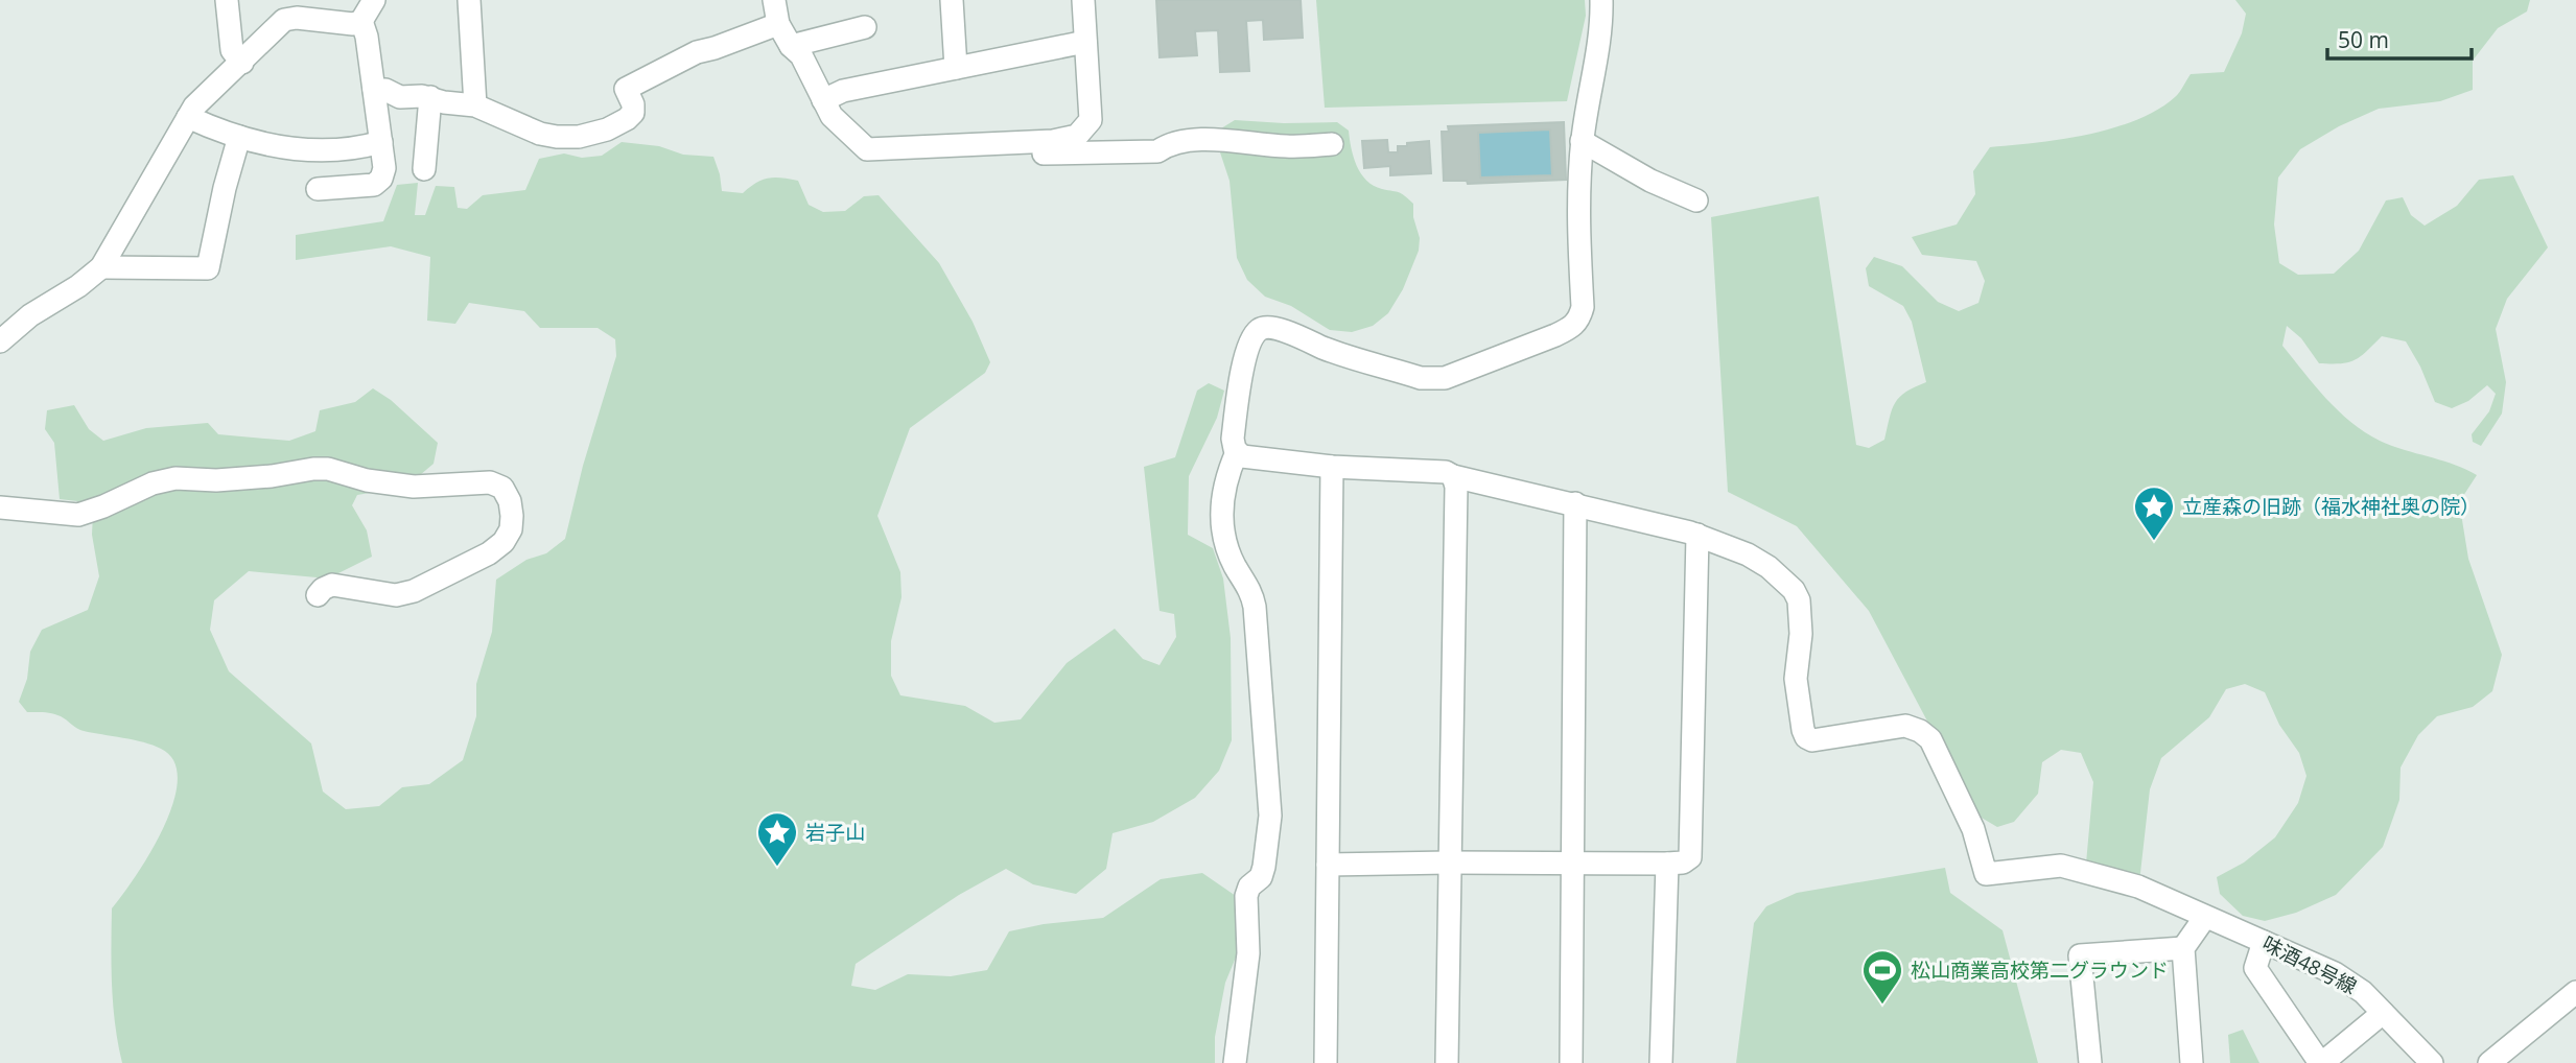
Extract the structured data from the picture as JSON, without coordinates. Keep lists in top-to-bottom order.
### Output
{
  "streets": {
    "street": ["味酒48号線"]
  },
  "places": {
    "place": ["立産森の旧跡（福水神社奥の院）", "岩子山"],
    "sports": ["松山商業高校第二グラウンド"]
  },
  "scale_bar": "50 m"
}
